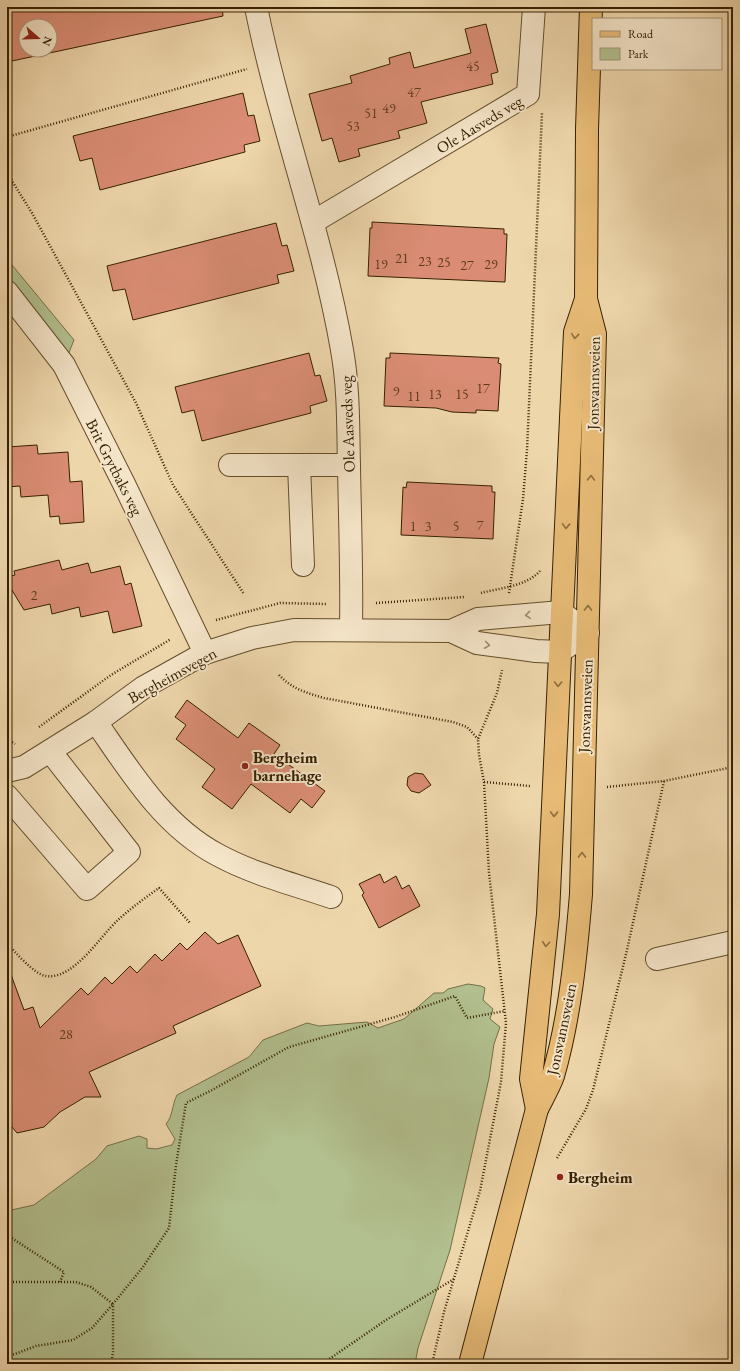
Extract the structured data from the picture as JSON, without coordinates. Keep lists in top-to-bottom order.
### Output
{
  "streets": {
    "main road": ["Jonsvannsveien"],
    "street": ["Ole Aasveds veg", "Brit Grytbaks veg", "Bergheimsvegen"]
  },
  "crossings": [
    ["Ole Aasveds veg", "Bergheimsvegen"],
    ["Jonsvannsveien", "Bergheimsvegen"],
    ["Brit Grytbaks veg", "Bergheimsvegen"]
  ],
  "places": ["Bergheim barnehage", "Bergheim"],
  "house_numbers": [
    "45",
    "47",
    "49",
    "51",
    "53",
    "21",
    "23",
    "25",
    "19",
    "29",
    "27",
    "17",
    "9",
    "13",
    "15",
    "11",
    "7",
    "1",
    "3",
    "5",
    "2",
    "28"
  ],
  "legend": ["Road", "Park"],
  "north": "right"
}
